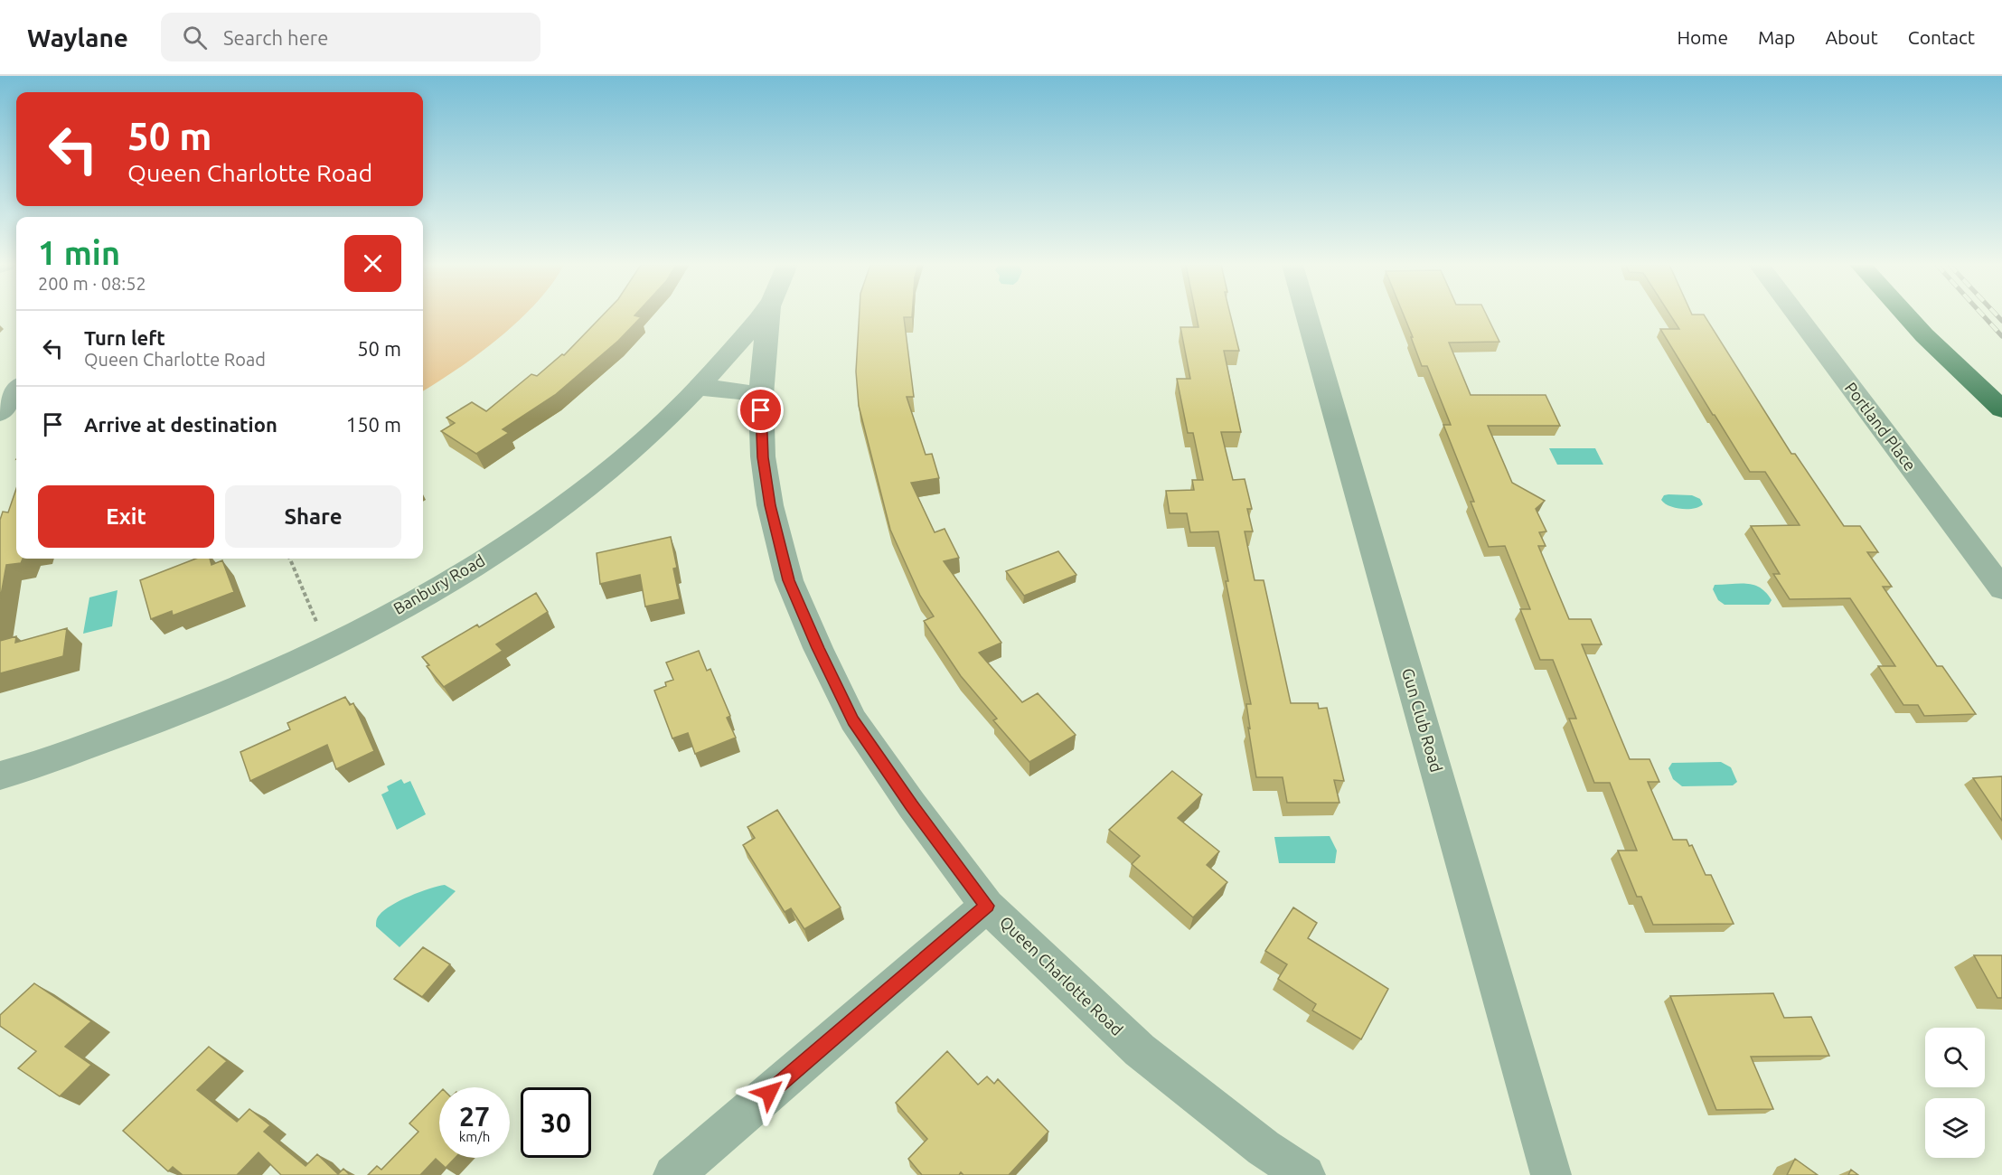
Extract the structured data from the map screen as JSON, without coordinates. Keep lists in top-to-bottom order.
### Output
{
  "streets": {
    "street": [
      "Portland Place",
      "Banbury Road",
      "Gun Club Road",
      "Queen Charlotte Road"
    ]
  },
  "page": {
    "header": "Waylane",
    "search": "Search here",
    "nav": [
      "Home",
      "Map",
      "About",
      "Contact"
    ],
    "turn": ["50 m", "Queen Charlotte Road"],
    "heading": ["1 min", "200 m · 08:52"],
    "list": [
      {
        "name": "Turn left",
        "note": "Queen Charlotte Road",
        "value": "50 m"
      },
      {
        "name": "Arrive at destination",
        "value": "150 m"
      }
    ],
    "buttons": ["Exit", "Share"],
    "speed": "27 km/h",
    "limit": "30"
  }
}
